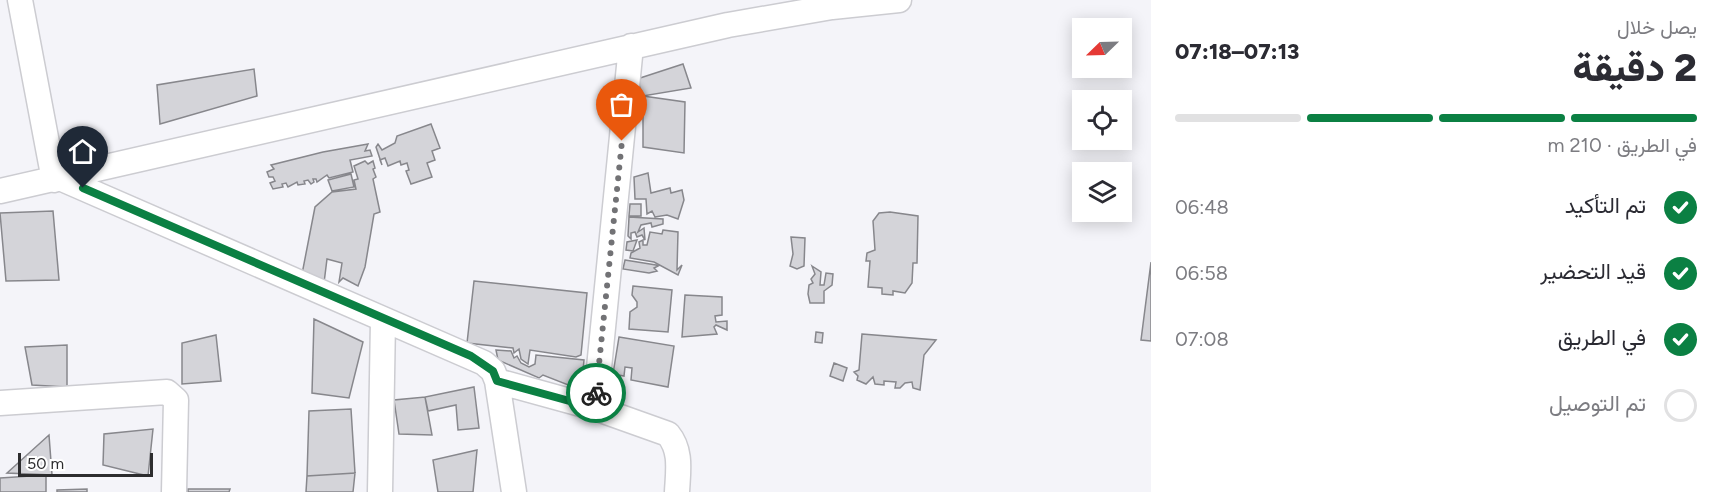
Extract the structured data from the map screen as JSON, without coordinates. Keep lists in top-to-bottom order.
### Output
{
  "scale_bar": "50 m",
  "north": "bottom left",
  "page": {
    "heading": ["2 دقيقة", "يصل خلال", "07:13–07:18"],
    "bar": "في الطريق · 210 m",
    "list": [
      ["تم التأكيد", "06:48"],
      ["قيد التحضير", "06:58"],
      ["في الطريق", "07:08"],
      "تم التوصيل"
    ],
    "scale": "50 m"
  }
}
